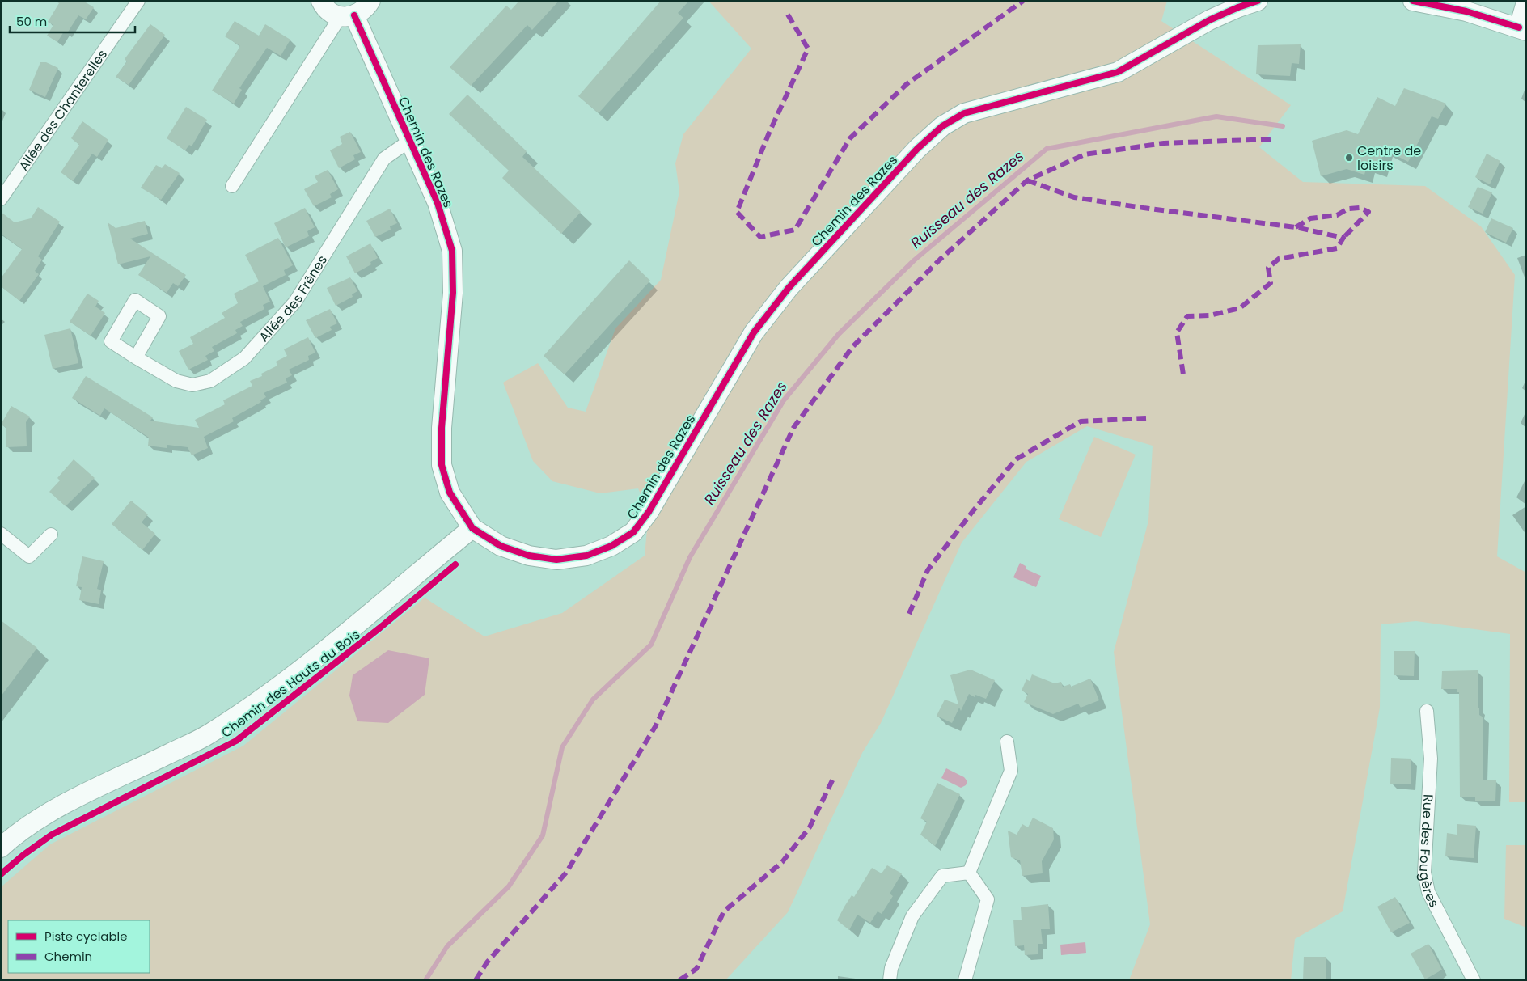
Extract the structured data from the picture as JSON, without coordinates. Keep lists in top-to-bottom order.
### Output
{
  "streets": {
    "street": [
      "Allée des Chanterelles",
      "Chemin des Razes",
      "Allée des Frênes",
      "Chemin des Hauts du Bois",
      "Rue des Fougères"
    ]
  },
  "crossings": [
    ["Chemin des Razes", "Allée des Frênes"],
    ["Chemin des Razes", "Chemin des Hauts du Bois"]
  ],
  "water": ["Ruisseau des Razes"],
  "places": ["Centre de loisirs"],
  "legend": ["Piste cyclable", "Chemin"],
  "scale_bar": "50 m"
}
